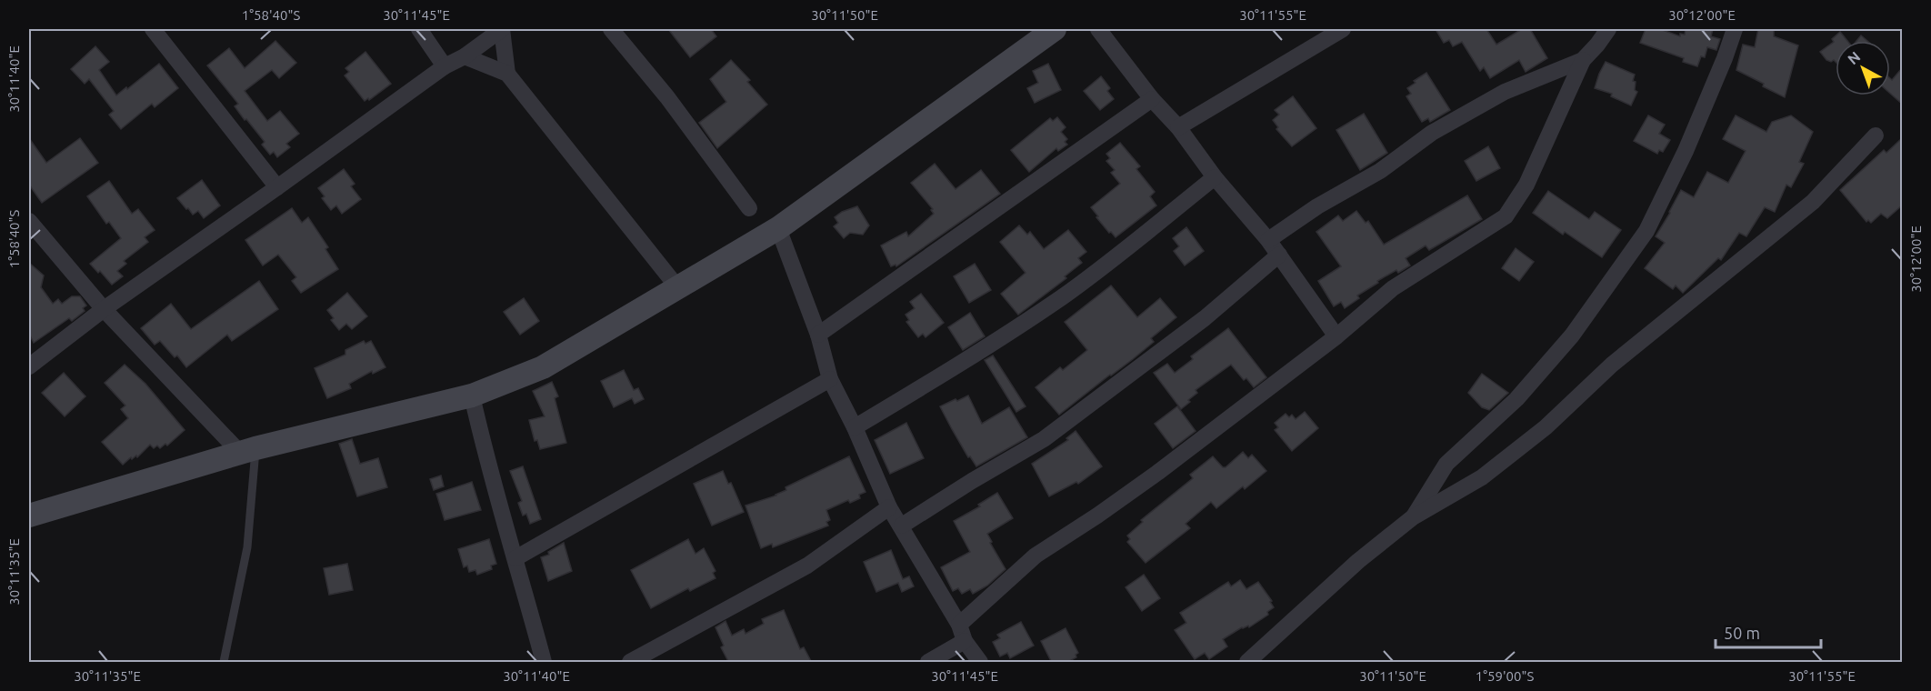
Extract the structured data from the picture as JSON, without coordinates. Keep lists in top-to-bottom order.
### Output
{
  "scale_bar": "50 m",
  "north": "top left",
  "coordinates": [
    "1°58'40\"S",
    "30°11'45\"E",
    "30°11'50\"E",
    "30°11'55\"E",
    "30°12'00\"E",
    "30°11'40\"E",
    "30°11'35\"E",
    "1°59'00\"S"
  ]
}
